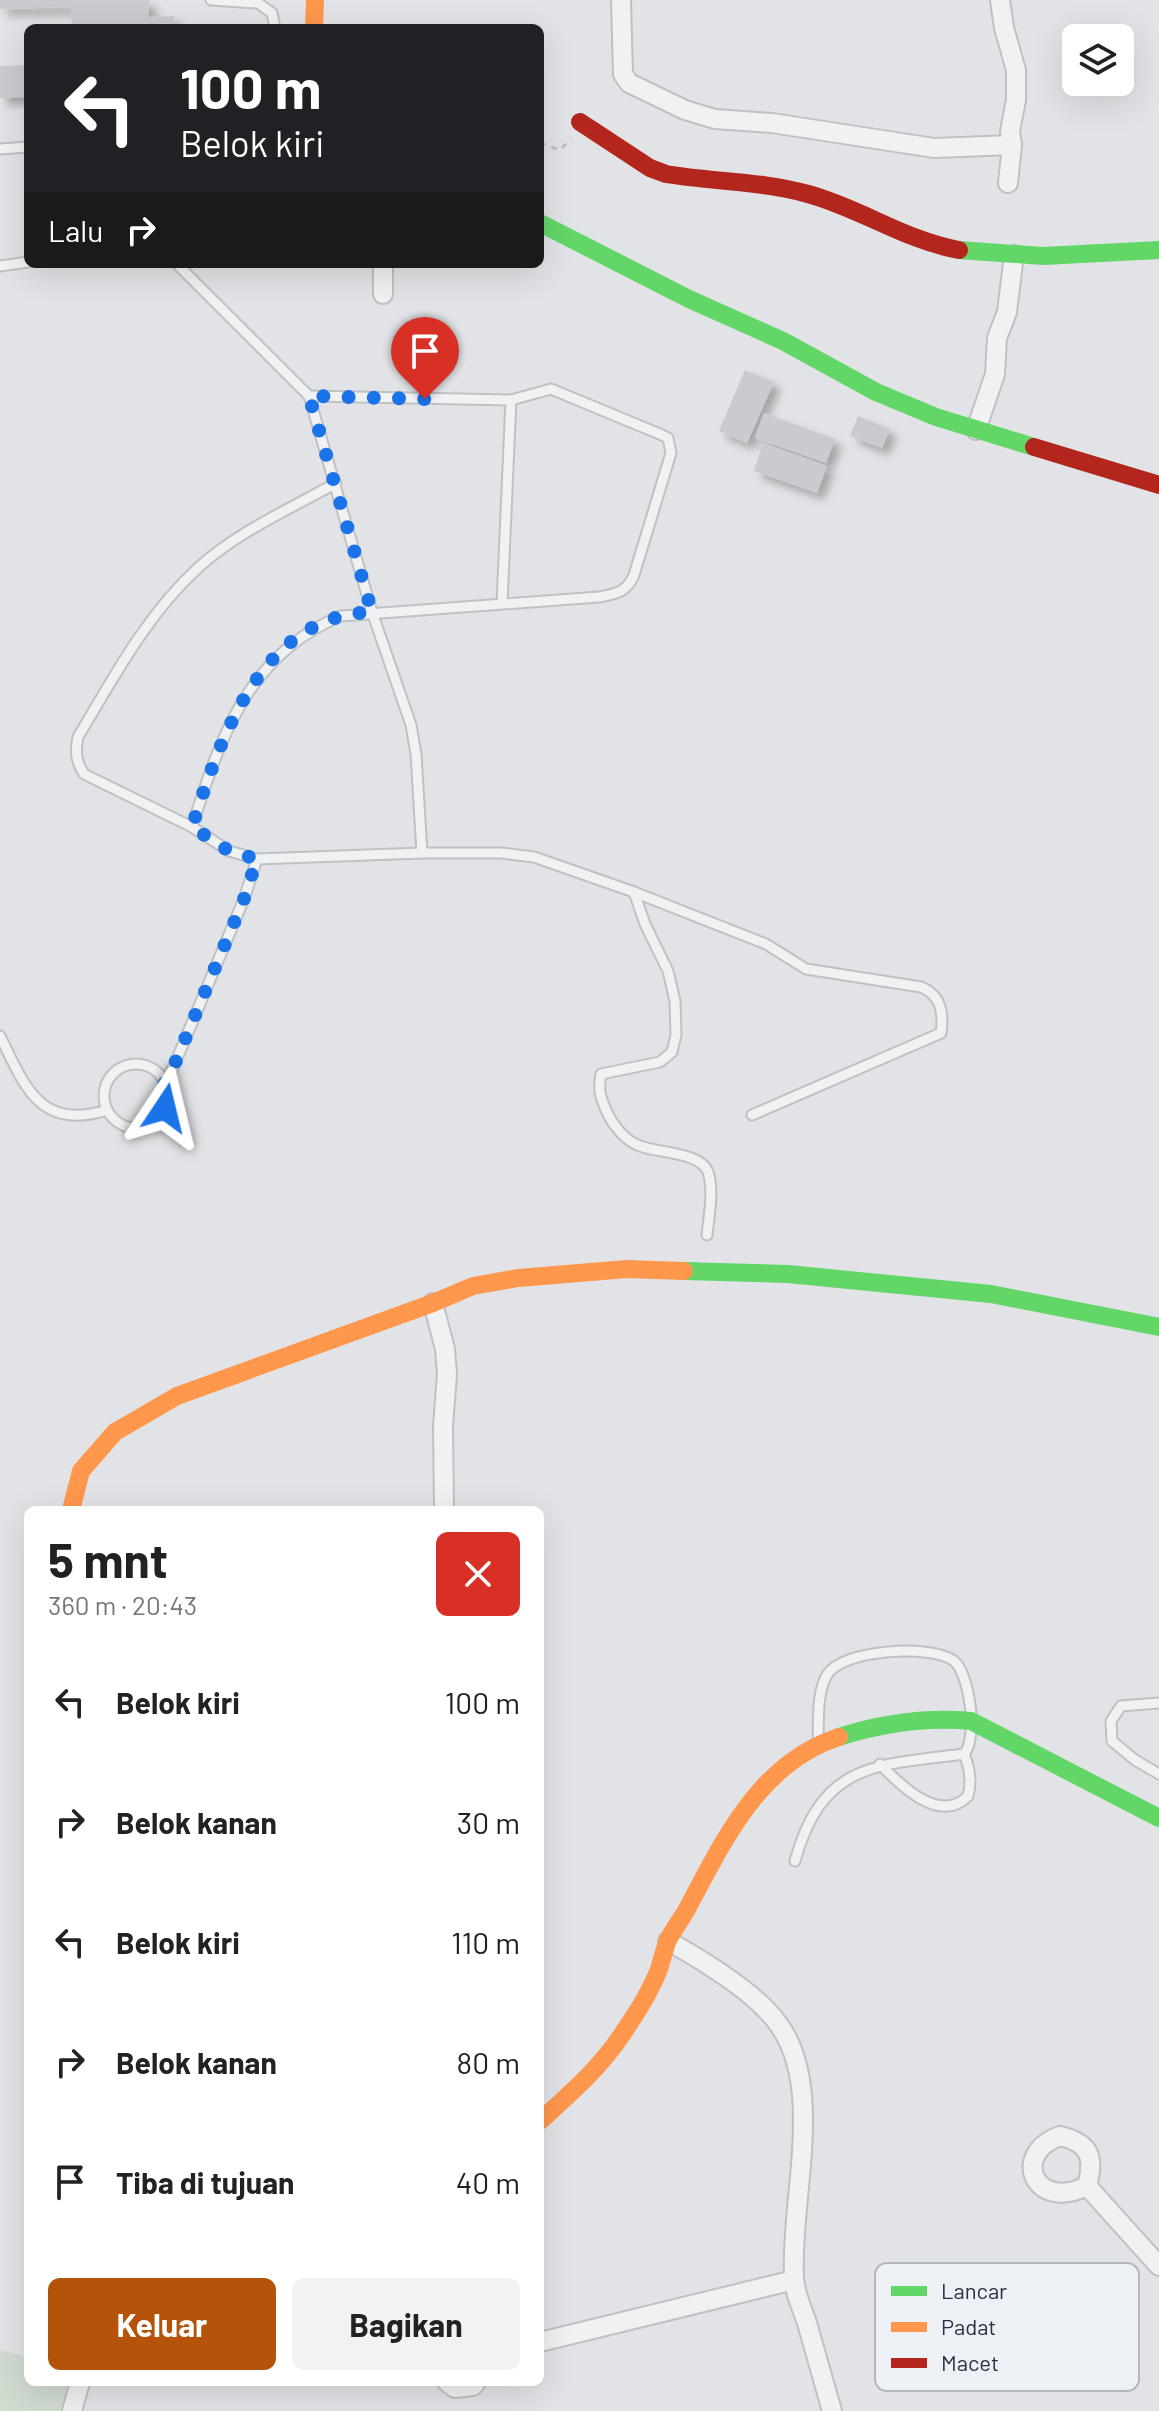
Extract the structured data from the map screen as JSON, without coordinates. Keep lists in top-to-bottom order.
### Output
{
  "legend": ["Lancar", "Padat", "Macet"],
  "page": {
    "turn": ["100 m", "Belok kiri"],
    "then": "Lalu",
    "heading": ["5 mnt", "360 m · 20:43"],
    "list": [
      {
        "name": "Belok kiri",
        "value": "100 m"
      },
      {
        "name": "Belok kanan",
        "value": "30 m"
      },
      {
        "name": "Belok kiri",
        "value": "110 m"
      },
      {
        "name": "Belok kanan",
        "value": "80 m"
      },
      {
        "name": "Tiba di tujuan",
        "value": "40 m"
      }
    ],
    "buttons": ["Keluar", "Bagikan"]
  }
}
